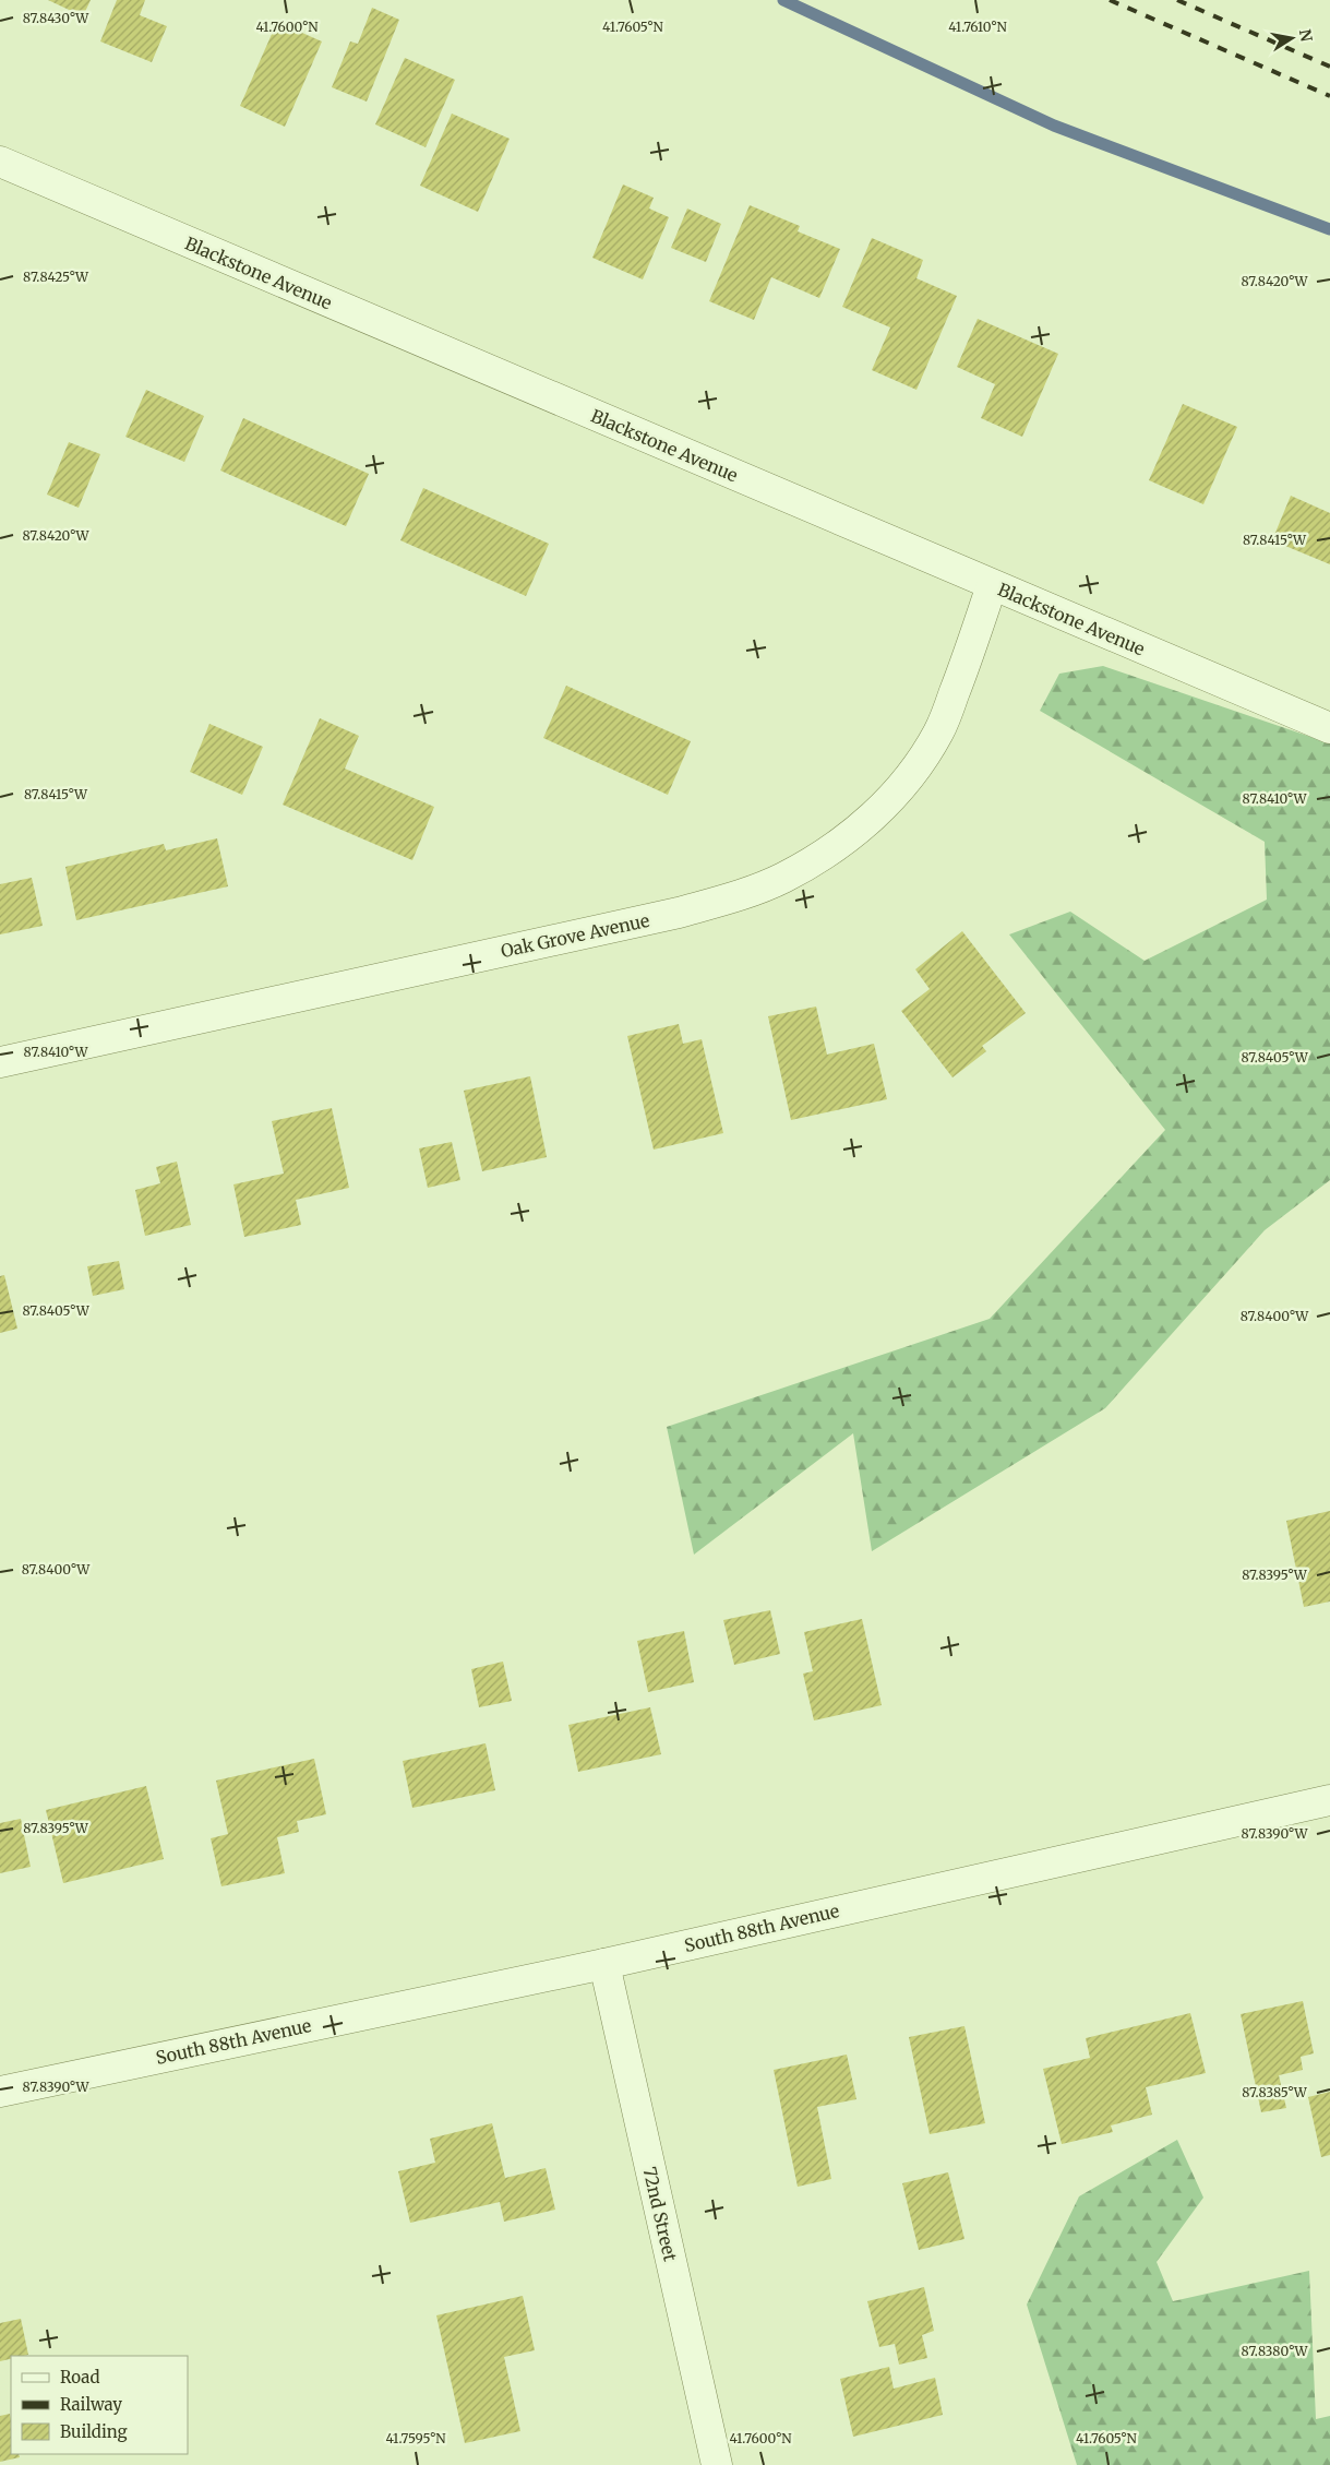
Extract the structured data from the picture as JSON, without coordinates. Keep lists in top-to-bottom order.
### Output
{
  "streets": {
    "street": [
      "Blackstone Avenue",
      "Oak Grove Avenue",
      "South 88th Avenue",
      "72nd Street"
    ]
  },
  "crossings": [
    ["Blackstone Avenue", "Oak Grove Avenue"],
    ["South 88th Avenue", "72nd Street"]
  ],
  "legend": ["Road", "Railway", "Building"],
  "north": "right",
  "coordinates": [
    "87.8430°W",
    "41.7600°N",
    "41.7605°N",
    "41.7610°N",
    "87.8425°W",
    "87.8420°W",
    "87.8415°W",
    "87.8410°W",
    "87.8405°W",
    "87.8400°W",
    "87.8395°W",
    "87.8390°W",
    "87.8385°W",
    "87.8380°W",
    "41.7595°N"
  ]
}
